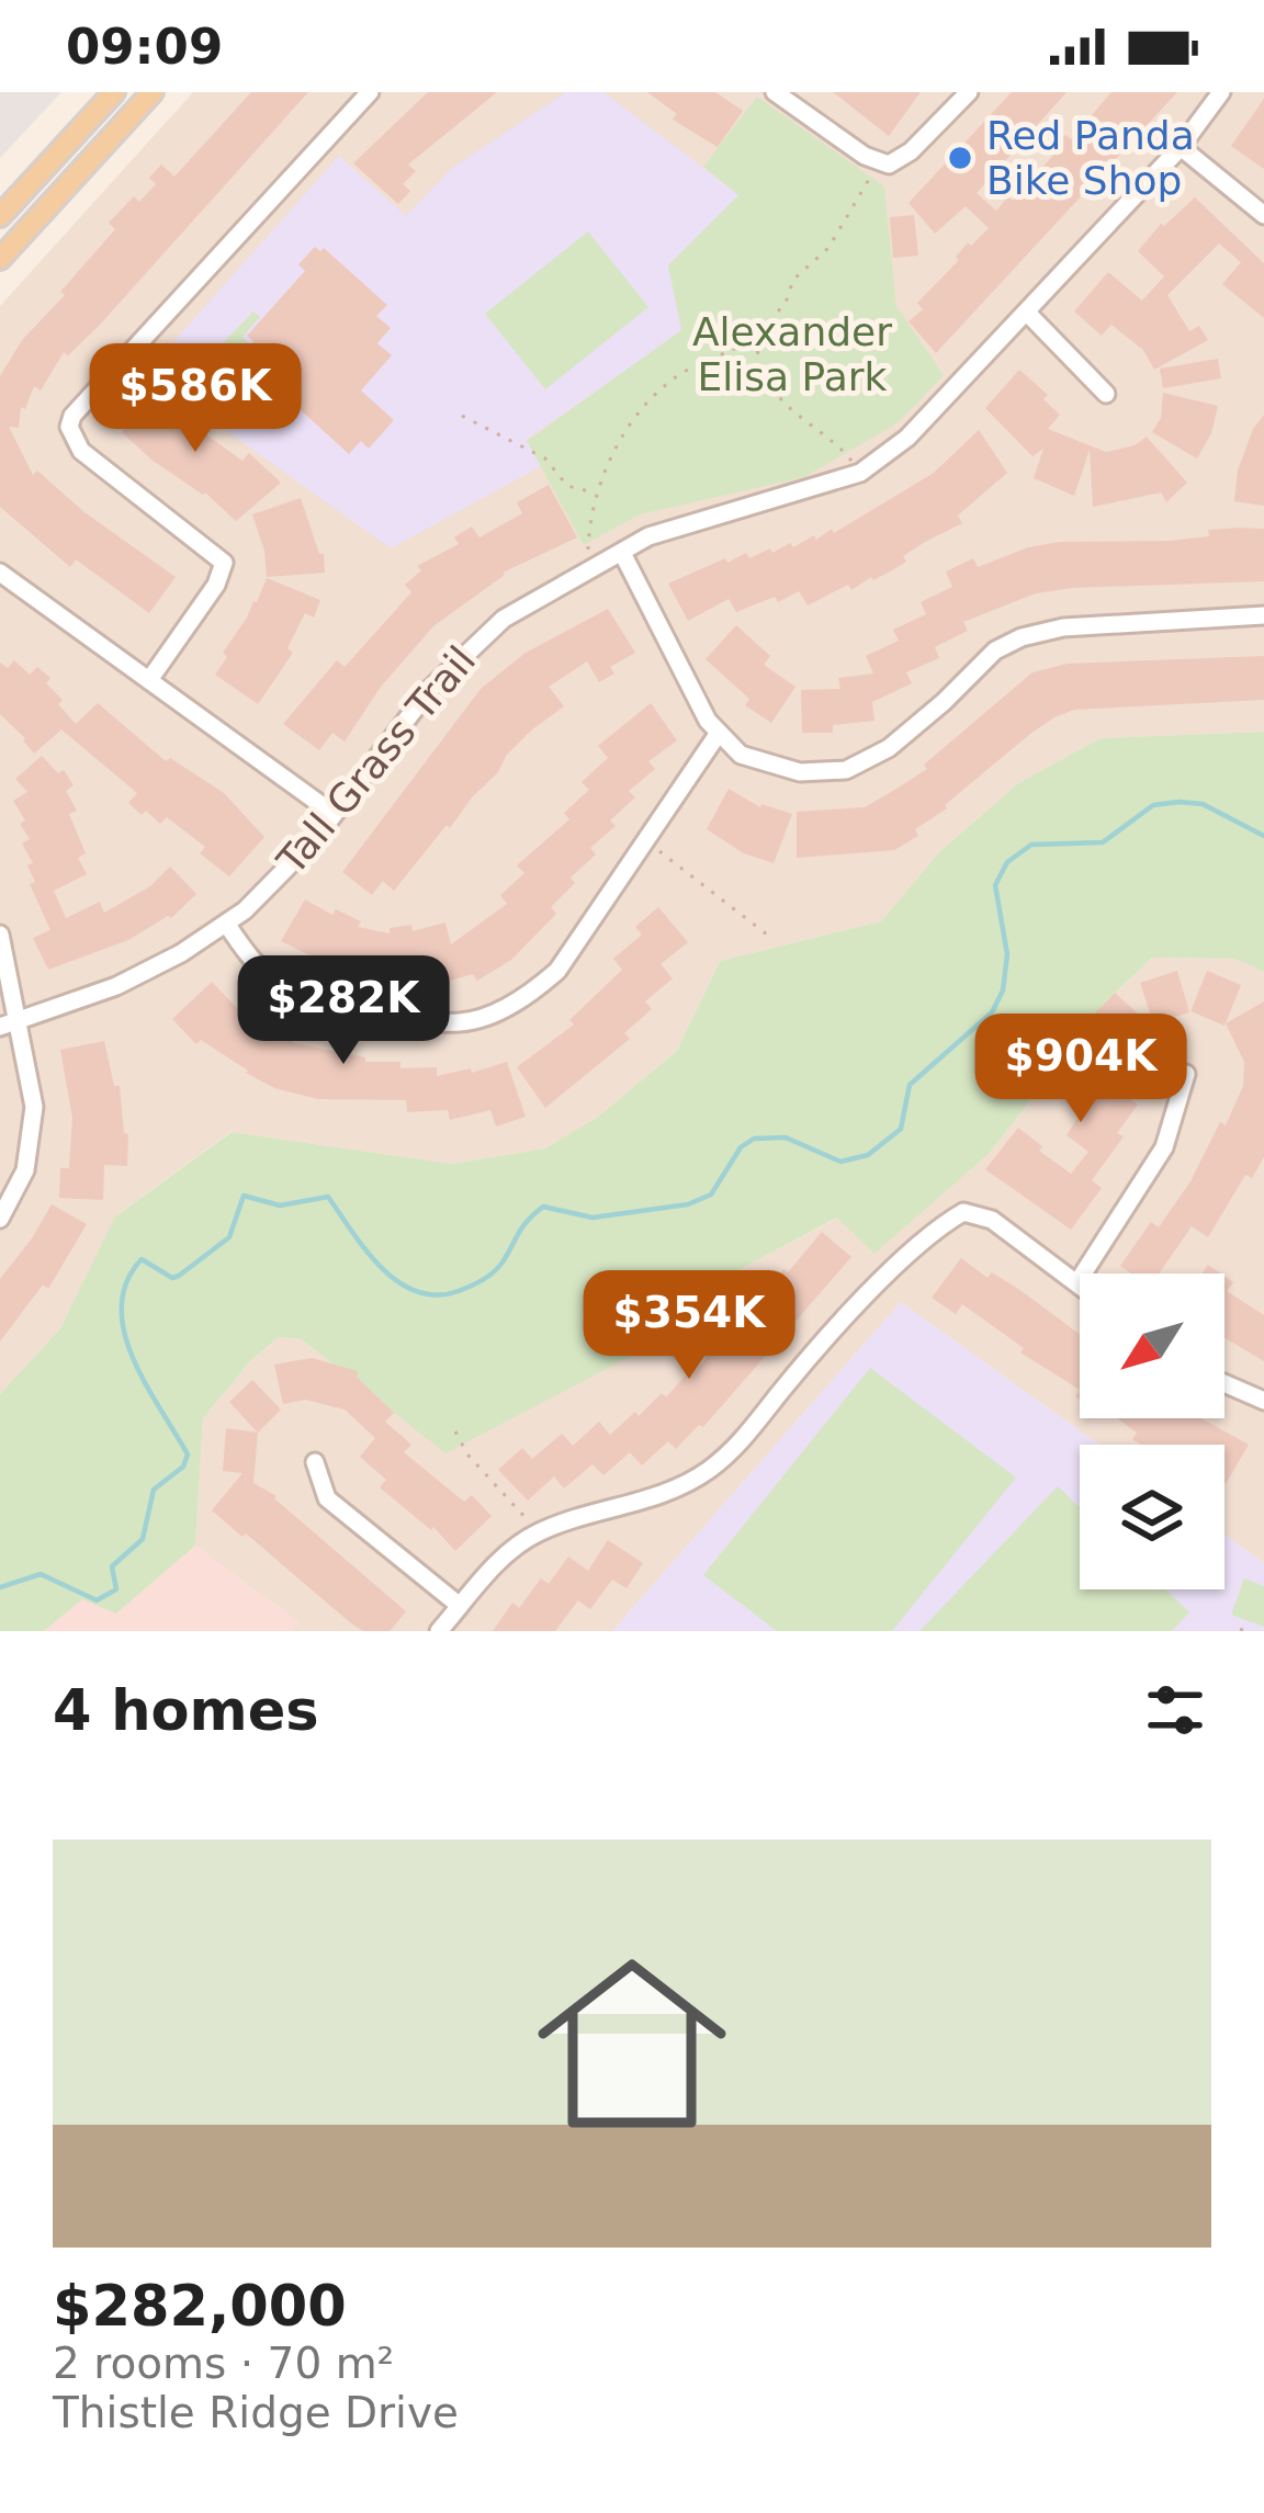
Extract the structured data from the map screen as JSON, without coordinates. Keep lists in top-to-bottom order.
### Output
{
  "streets": {
    "street": ["Tall Grass Trail"]
  },
  "parks": ["Alexander Elisa Park"],
  "places": ["Red Panda Bike Shop"],
  "north": "bottom left",
  "page": {
    "status": "09:09",
    "price": [
      "$586K",
      "$282K",
      "$904K",
      "$354K"
    ],
    "heading": "4 homes",
    "list": [
      {
        "name": "$282,000",
        "note": "2 rooms · 70 m² · Thistle Ridge Drive"
      }
    ]
  }
}
